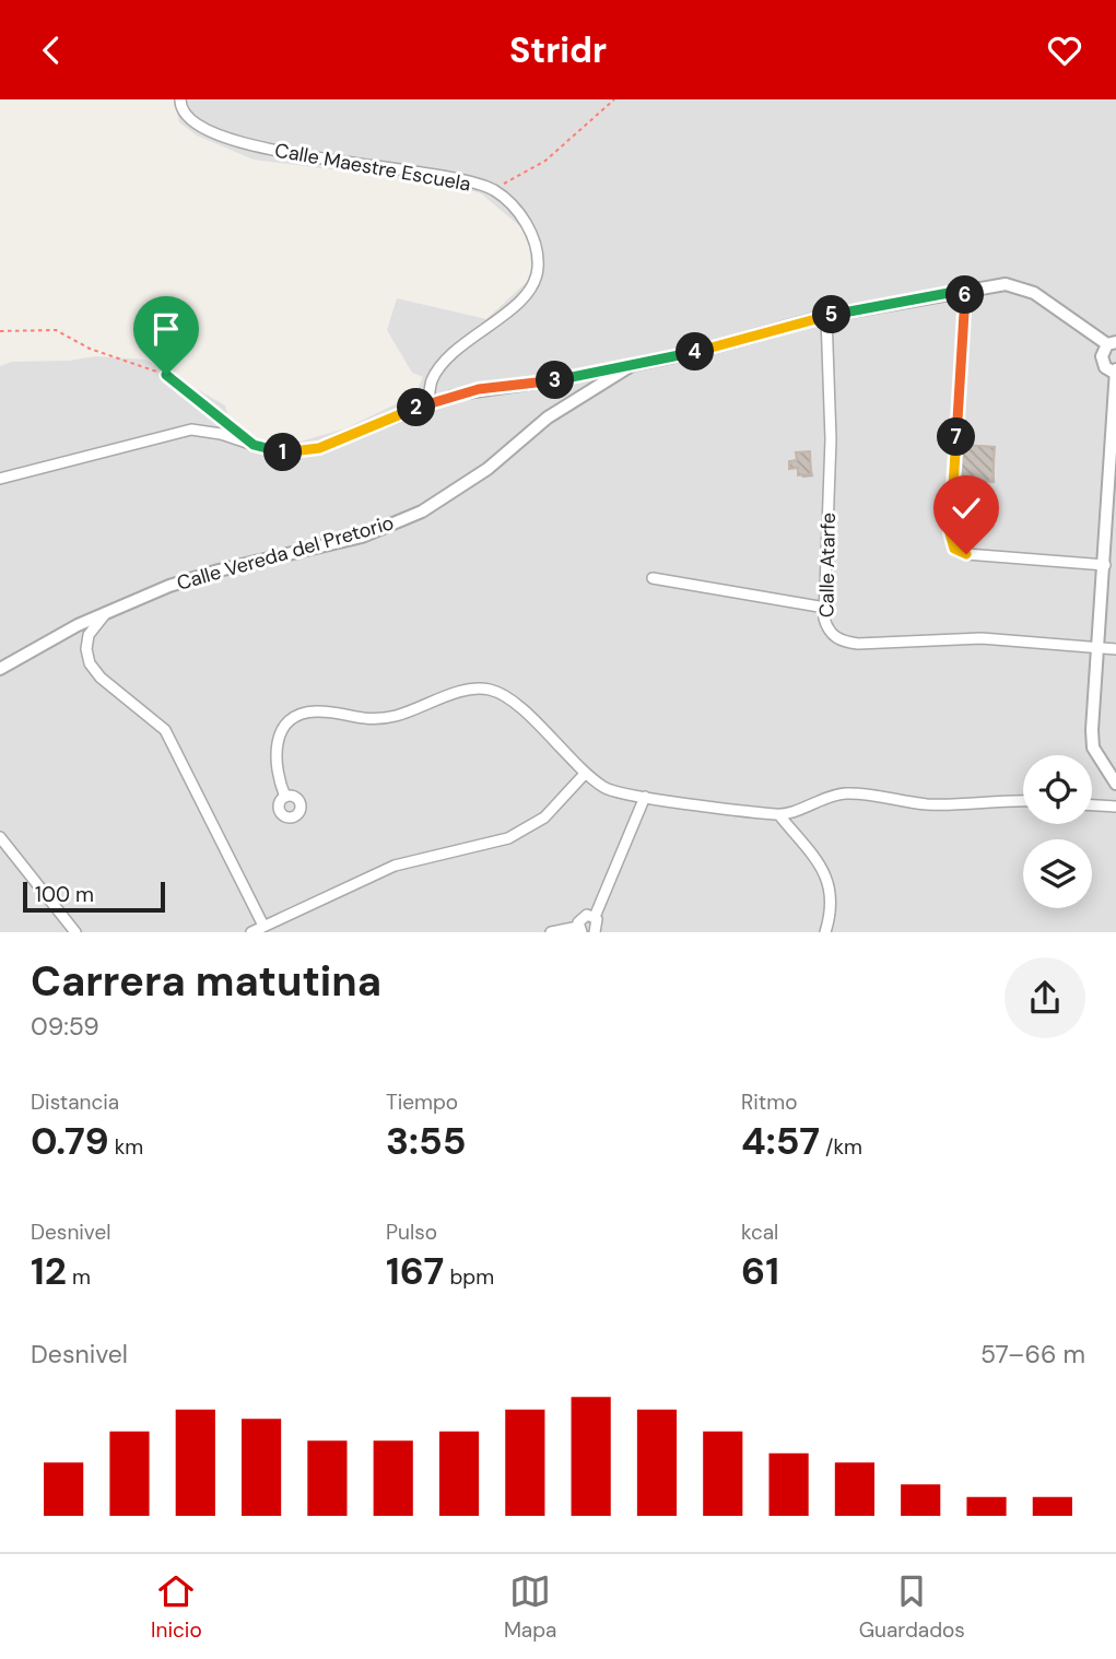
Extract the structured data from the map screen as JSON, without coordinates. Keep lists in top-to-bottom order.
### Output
{
  "streets": {
    "street": ["Calle Maestre Escuela", "Calle Vereda del Pretorio", "Calle Atarfe"]
  },
  "scale_bar": "100 m",
  "page": {
    "header": "Stridr",
    "pins": [
      "6",
      "5",
      "4",
      "3",
      "2",
      "7",
      "1"
    ],
    "scale": "100 m",
    "heading": ["Carrera matutina", "09:59"],
    "stats": [
      ["Distancia", "0.79 km"],
      ["Tiempo", "3:55"],
      ["Ritmo", "4:57 /km"],
      ["Desnivel", "12 m"],
      ["Pulso", "167 bpm"],
      ["kcal", "61"]
    ],
    "chart": ["Desnivel", "57–66 m"],
    "tabs": ["Inicio", "Mapa", "Guardados"]
  }
}
